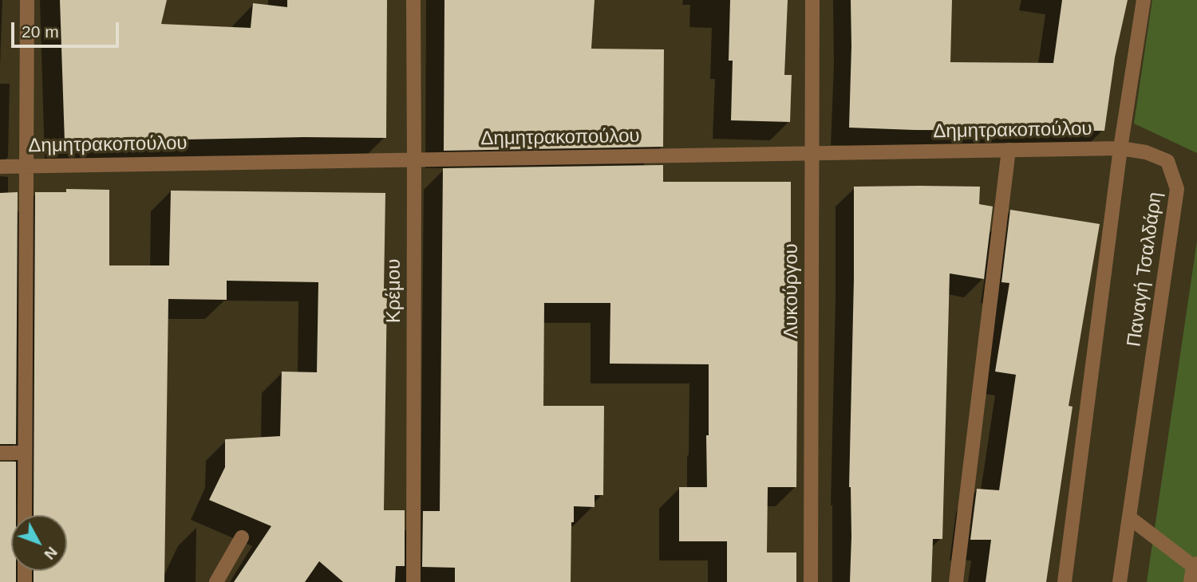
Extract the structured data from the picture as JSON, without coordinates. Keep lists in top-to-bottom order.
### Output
{
  "streets": {
    "street": [
      "Δημητρακοπούλου",
      "Παναγή Τσαλδάρη",
      "Κρέμου",
      "Λυκούργου"
    ]
  },
  "crossings": [
    ["Δημητρακοπούλου", "Παναγή Τσαλδάρη"],
    ["Δημητρακοπούλου", "Κρέμου"],
    ["Δημητρακοπούλου", "Λυκούργου"]
  ],
  "scale_bar": "20 m",
  "north": "bottom right"
}
